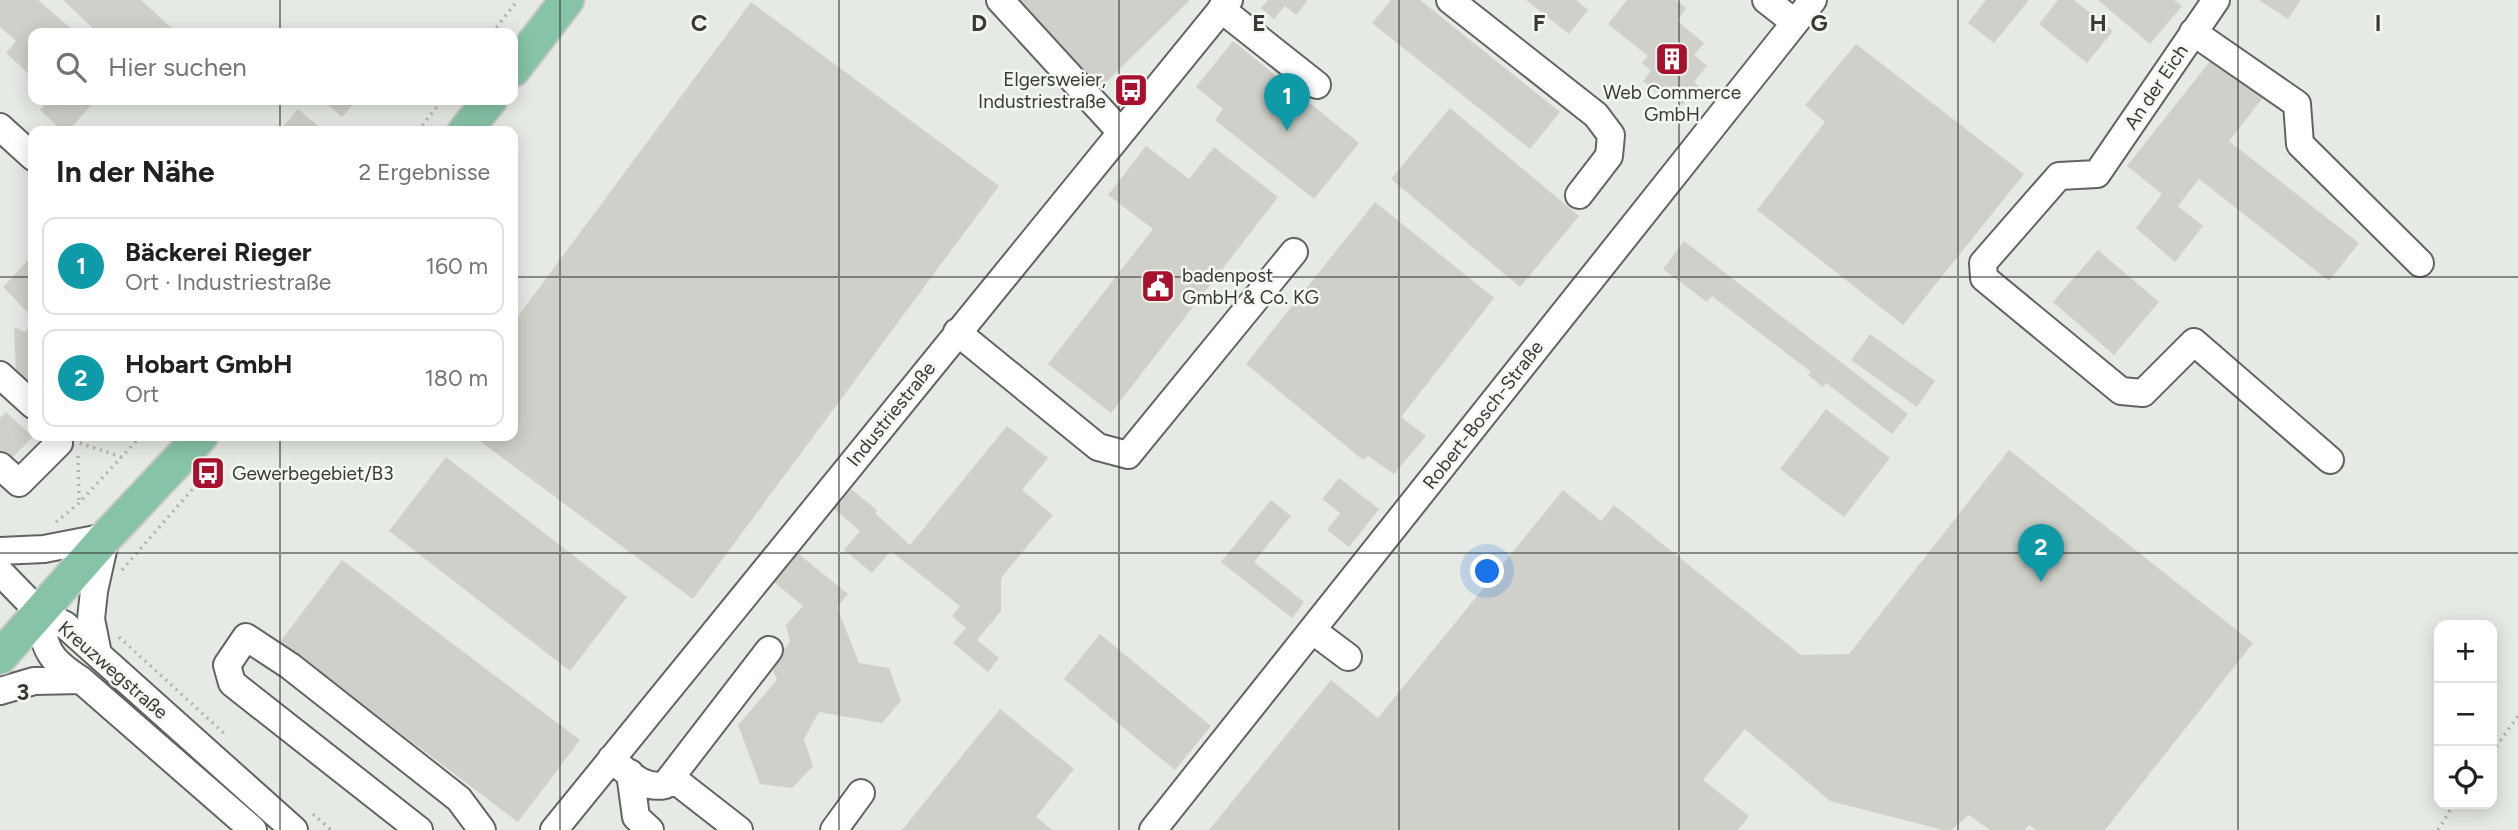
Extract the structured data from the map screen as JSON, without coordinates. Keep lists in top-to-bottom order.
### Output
{
  "streets": {
    "street": [
      "An der Eich",
      "Industriestraße",
      "Robert-Bosch-Straße",
      "Kreuzwegstraße"
    ]
  },
  "places": {
    "building": ["Web Commerce GmbH"],
    "bus stop": ["Elgersweier, Industriestraße", "Gewerbegebiet/B3"],
    "public building": ["badenpost GmbH & Co. KG"]
  },
  "page": {
    "search": "Hier suchen",
    "pins": ["1", "2"],
    "heading": ["In der Nähe", "2 Ergebnisse"],
    "list": [
      {
        "mark": "1",
        "name": "Bäckerei Rieger",
        "note": "Ort · Industriestraße",
        "value": "160 m"
      },
      {
        "mark": "2",
        "name": "Hobart GmbH",
        "note": "Ort",
        "value": "180 m"
      }
    ],
    "map_buttons": ["+", "−"]
  },
  "grid": {
    "columns": [
      "C",
      "D",
      "E",
      "F",
      "G",
      "H",
      "I"
    ],
    "rows": ["3"]
  }
}
